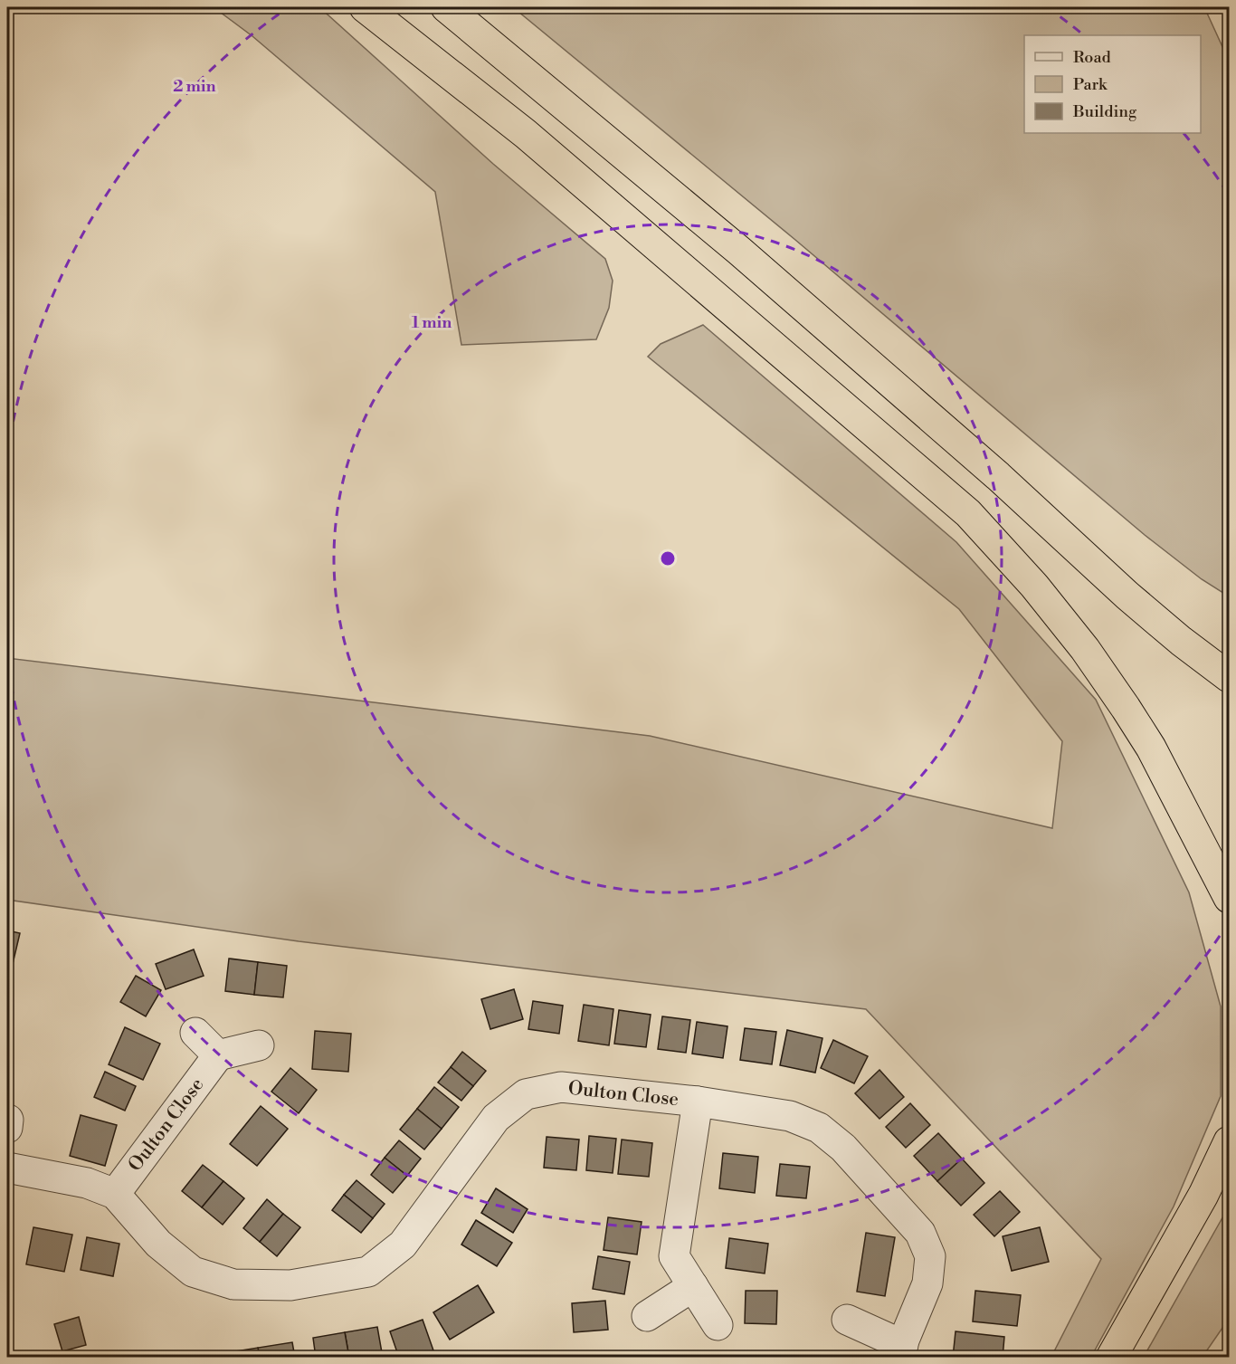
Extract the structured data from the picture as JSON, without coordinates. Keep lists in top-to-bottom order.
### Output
{
  "streets": {
    "street": ["Oulton Close"]
  },
  "legend": ["Road", "Park", "Building"],
  "rings": ["2 min", "1 min"]
}
